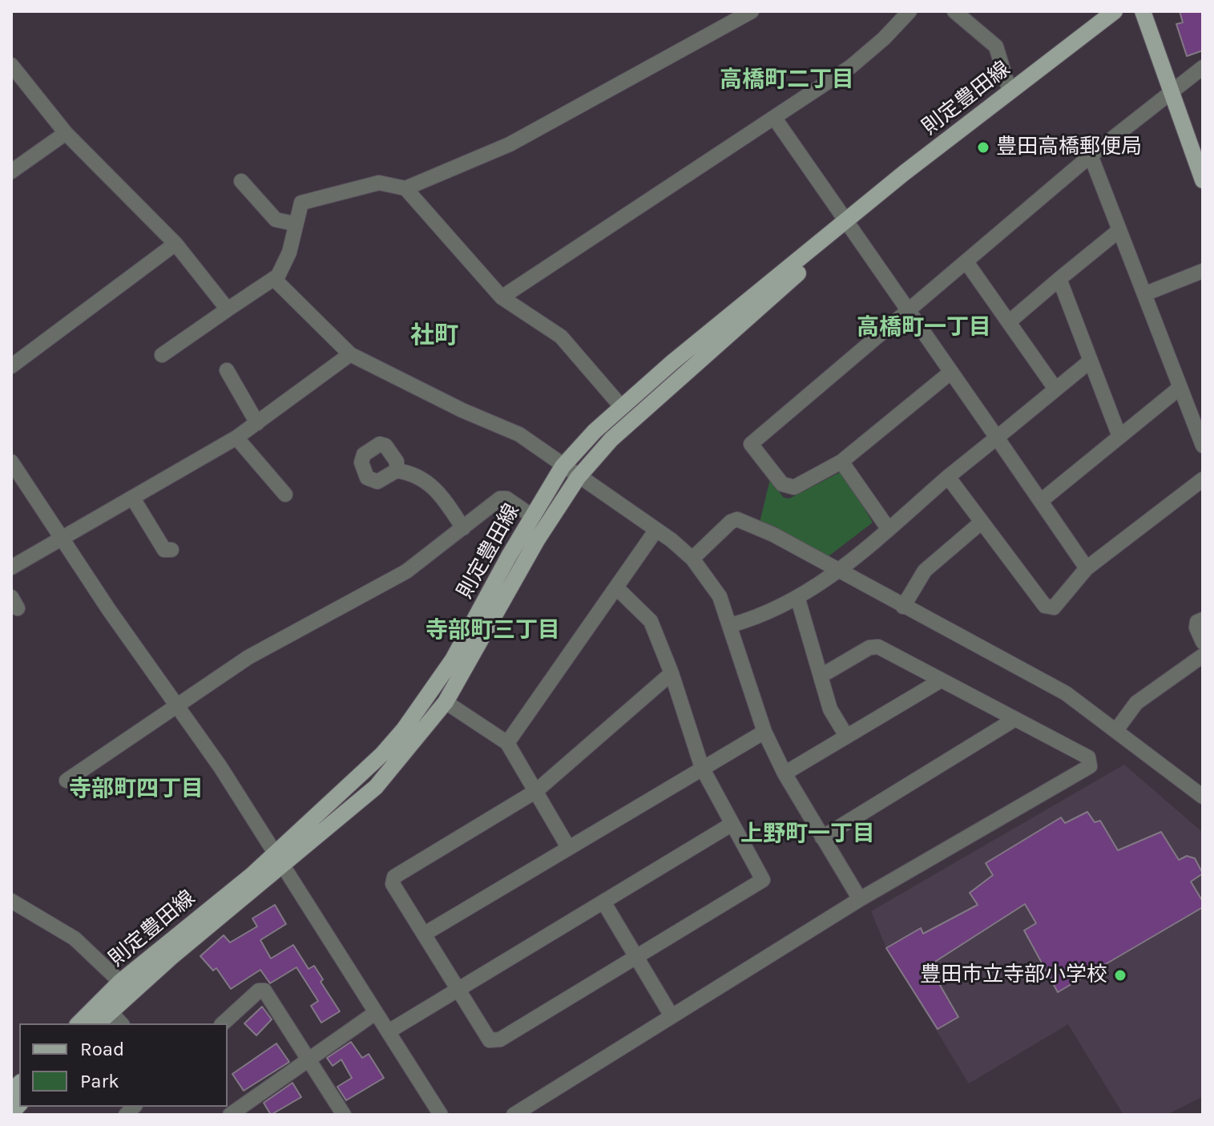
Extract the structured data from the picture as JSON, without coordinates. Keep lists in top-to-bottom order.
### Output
{
  "streets": {
    "main road": ["則定豊田線"]
  },
  "districts": [
    "高橋町二丁目",
    "高橋町一丁目",
    "社町",
    "寺部町三丁目",
    "寺部町四丁目",
    "上野町一丁目"
  ],
  "places": ["豊田高橋郵便局", "豊田市立寺部小学校"],
  "legend": ["Road", "Park"]
}
